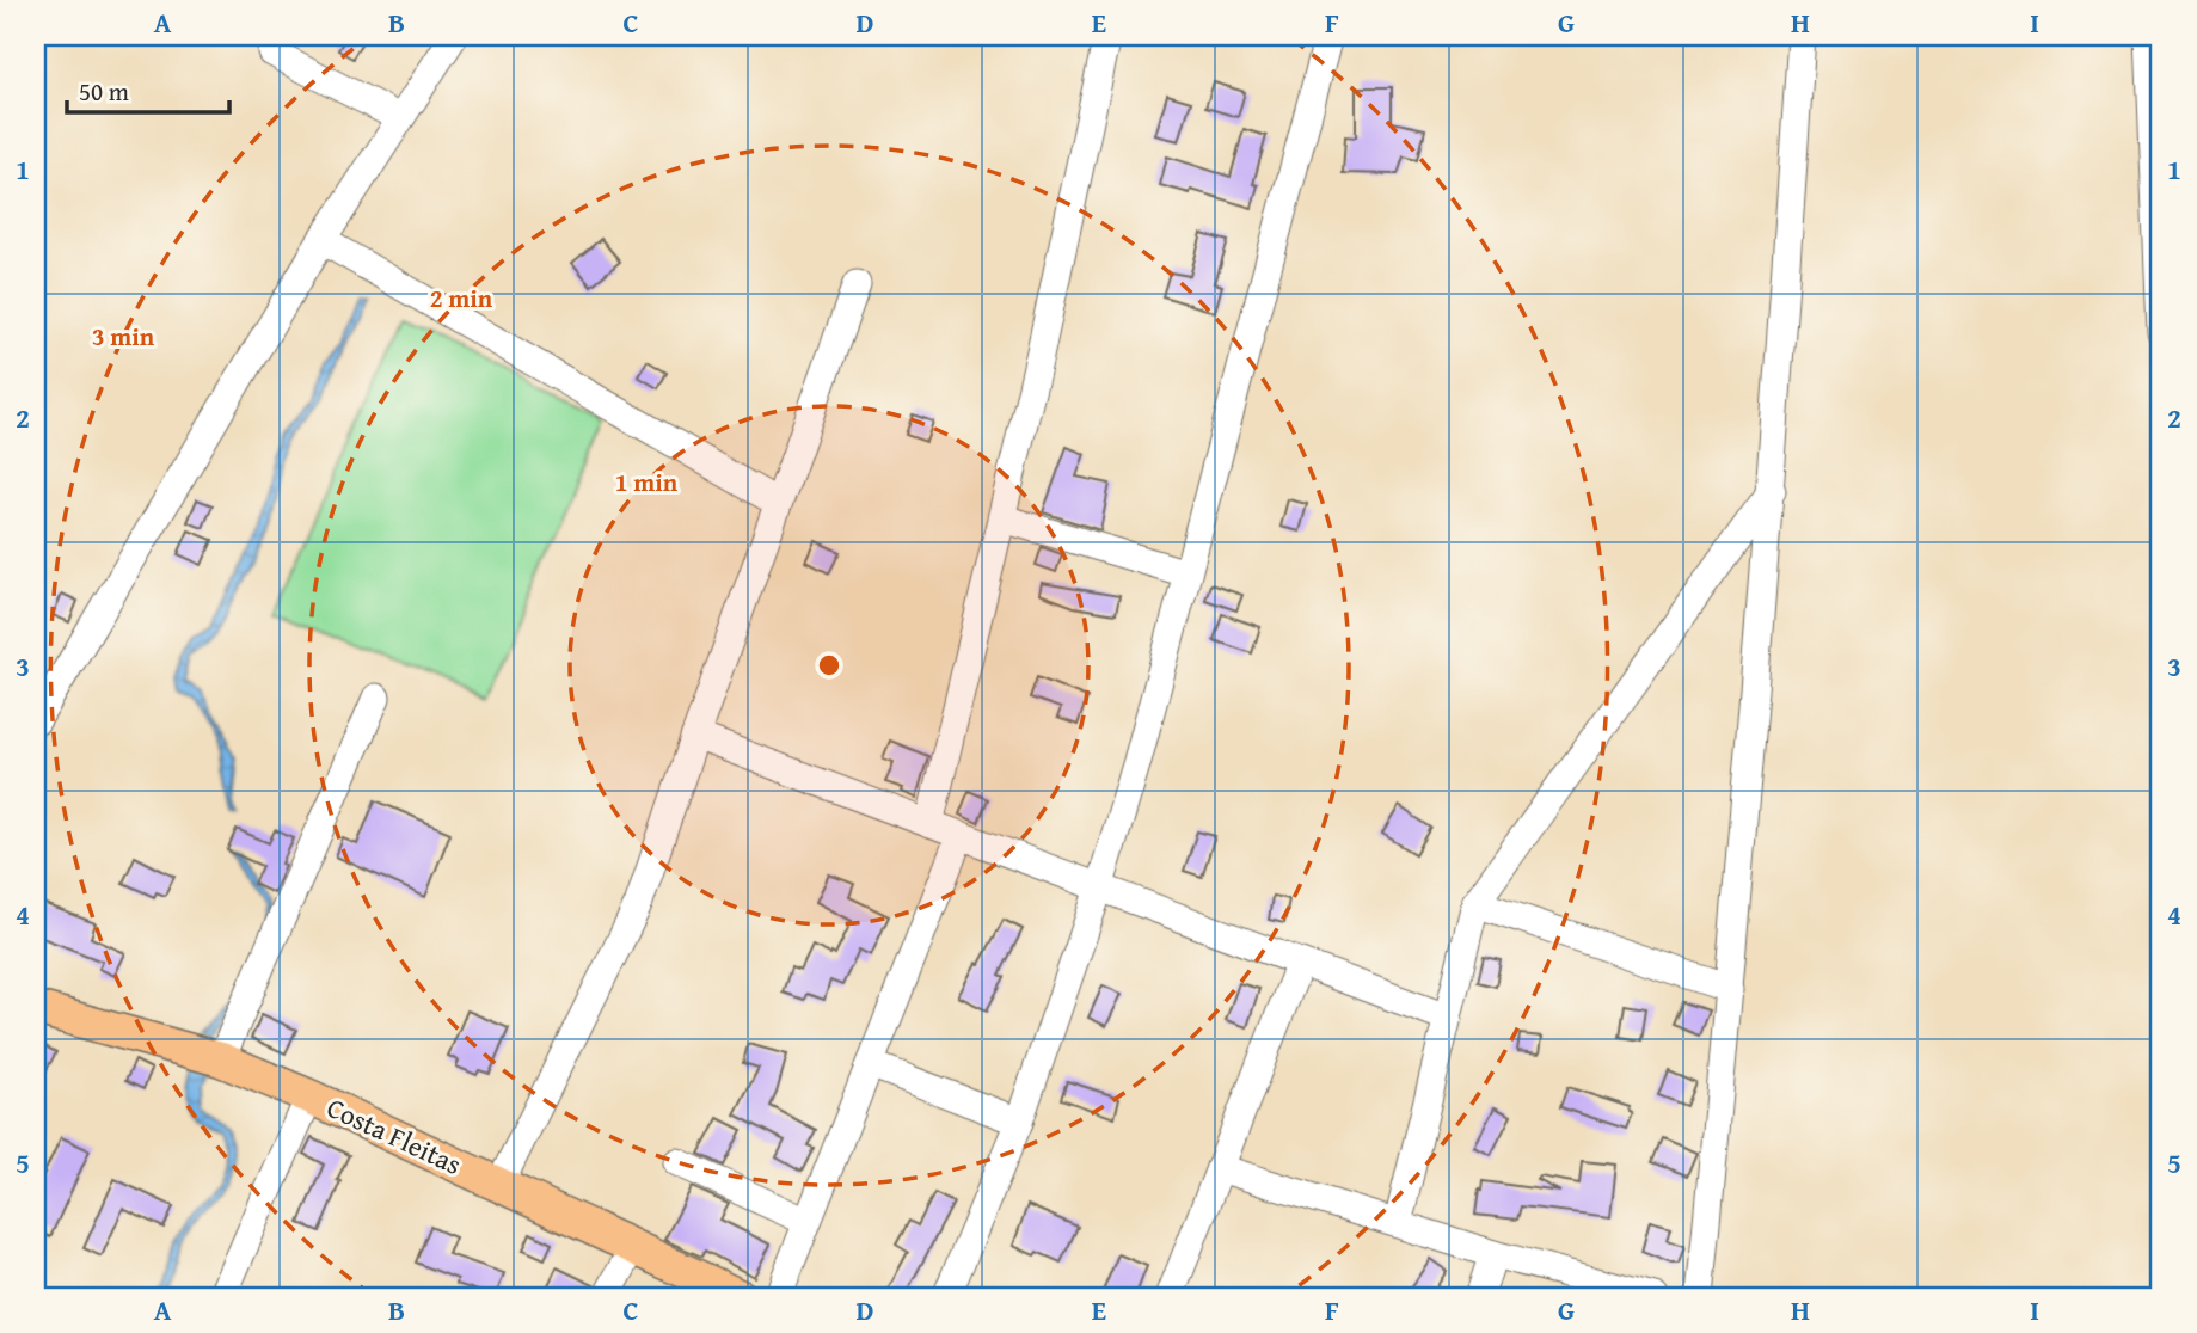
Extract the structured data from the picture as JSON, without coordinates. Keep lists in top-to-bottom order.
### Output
{
  "streets": {
    "main road": ["Costa Fleitas"]
  },
  "scale_bar": "50 m",
  "grid": {
    "columns": [
      "A",
      "B",
      "C",
      "D",
      "E",
      "F",
      "G",
      "H",
      "I"
    ],
    "rows": [
      "1",
      "2",
      "3",
      "4",
      "5"
    ]
  },
  "rings": ["2 min", "3 min", "1 min"]
}
